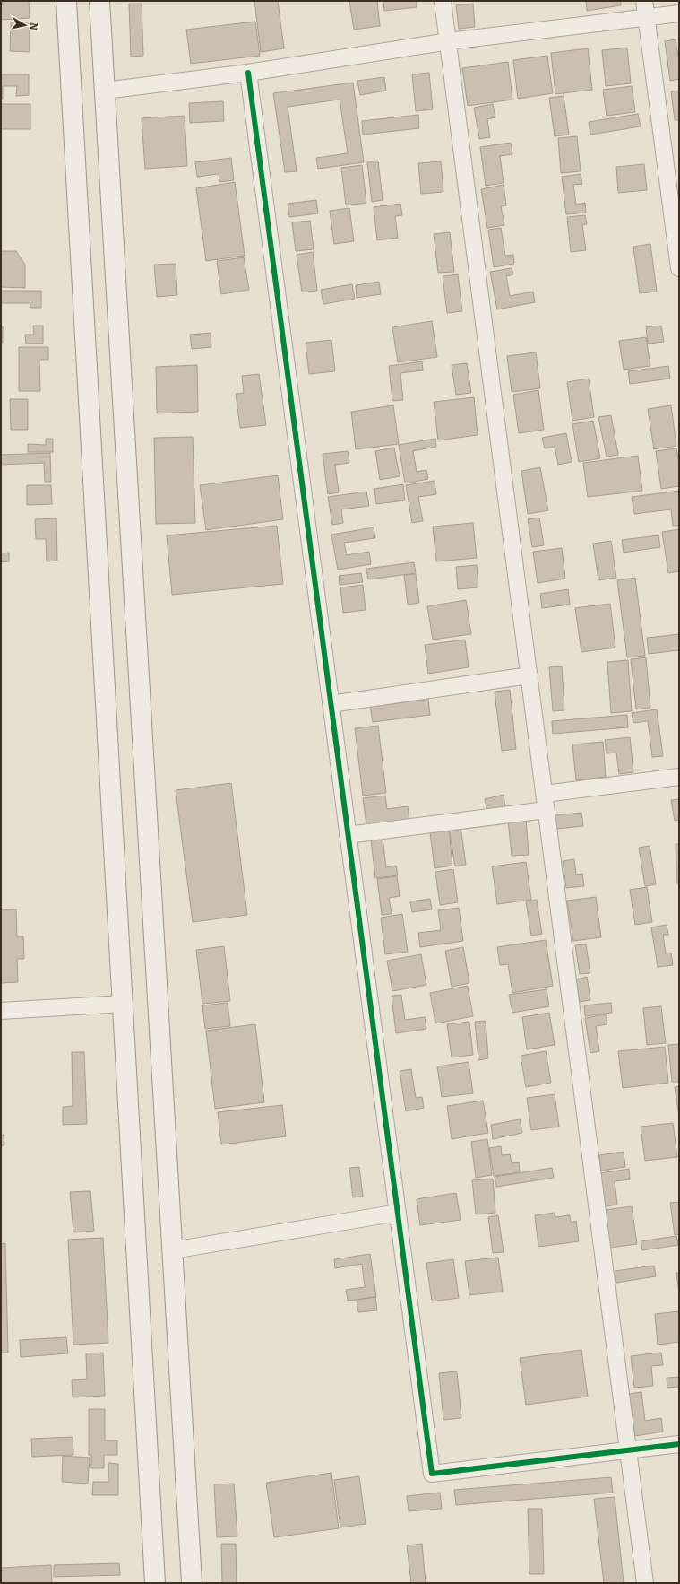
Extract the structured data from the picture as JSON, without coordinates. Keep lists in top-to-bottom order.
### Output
{
  "north": "right"
}
